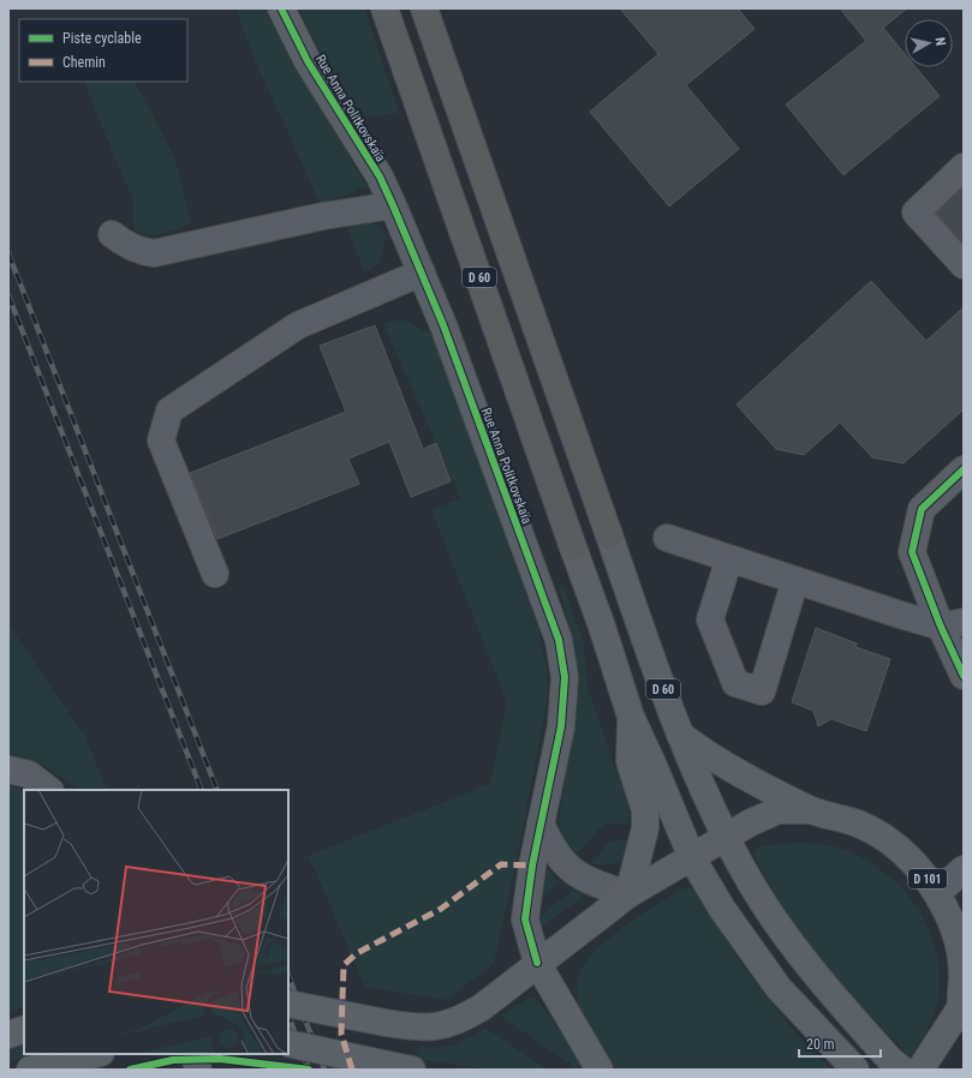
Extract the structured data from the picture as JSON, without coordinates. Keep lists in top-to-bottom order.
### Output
{
  "streets": {
    "highway": ["D 60"],
    "main road": ["D 101"],
    "street": ["Rue Anna Politkovskaïa"]
  },
  "crossings": [
    ["Rue Anna Politkovskaïa", "D 101"],
    ["D 60", "D 101"]
  ],
  "legend": ["Piste cyclable", "Chemin"],
  "scale_bar": "20 m",
  "north": "right"
}
